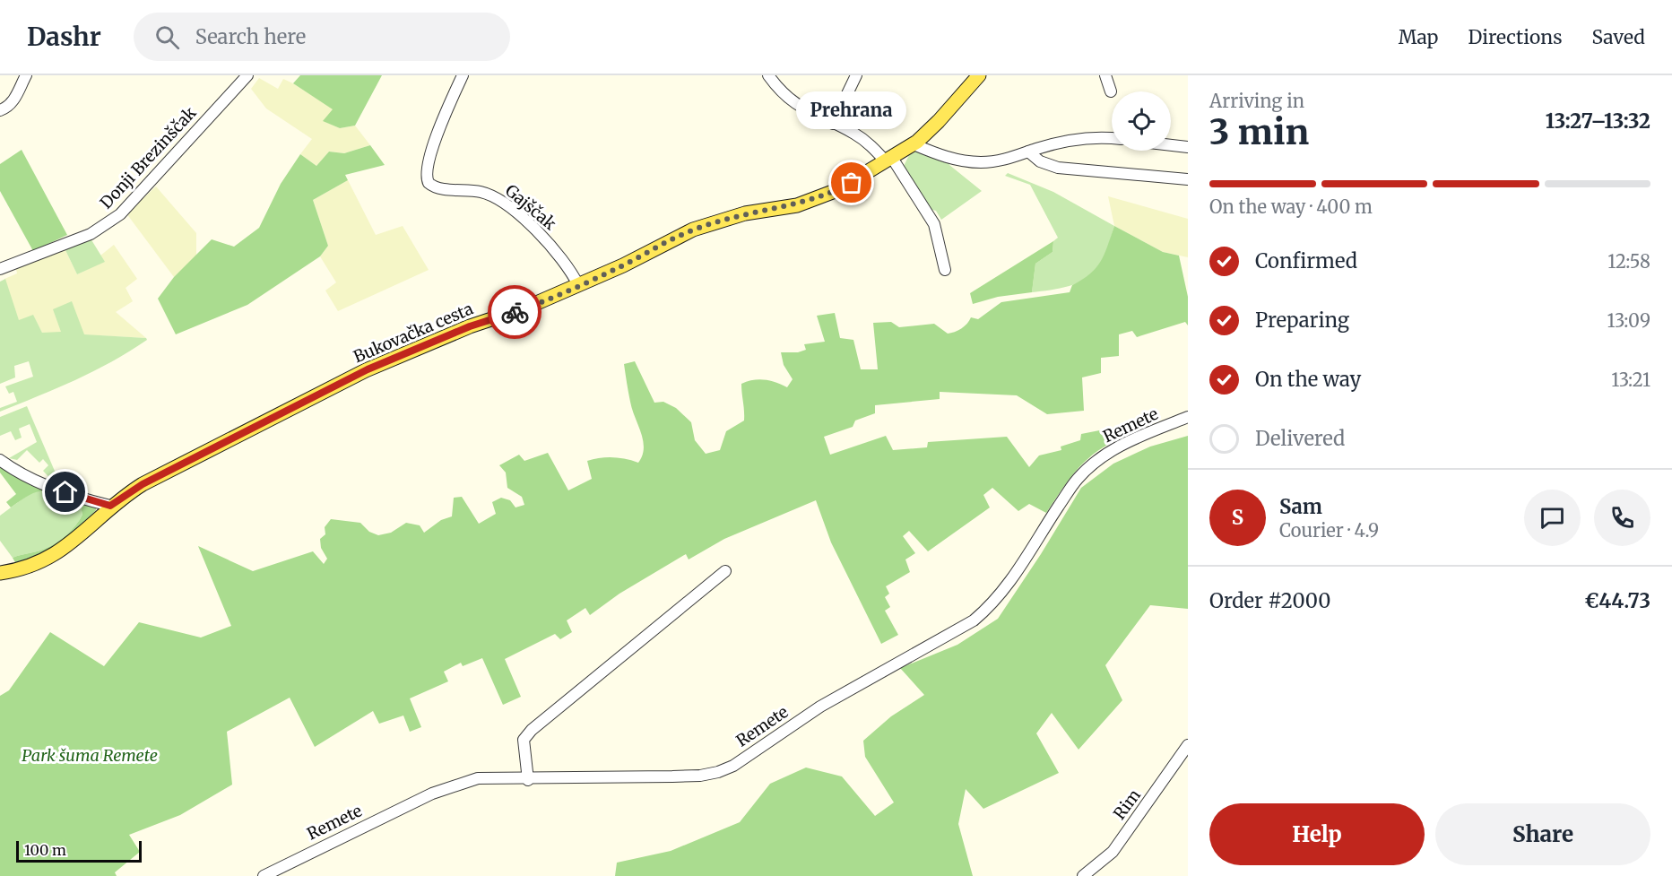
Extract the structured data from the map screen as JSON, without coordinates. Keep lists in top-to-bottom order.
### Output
{
  "streets": {
    "main road": ["Bukovačka cesta"],
    "street": [
      "Donji Brezinščak",
      "Gajščak",
      "Remete",
      "Rim"
    ]
  },
  "crossings": [
    ["Gajščak", "Bukovačka cesta"]
  ],
  "parks": ["Park šuma Remete"],
  "places": ["Prehrana"],
  "scale_bar": "100 m",
  "page": {
    "header": "Dashr",
    "search": "Search here",
    "nav": ["Map", "Directions", "Saved"],
    "heading": ["3 min", "Arriving in", "13:27–13:32"],
    "panel": [
      "Sam",
      "Courier · 4.9",
      "Order #2000",
      "€44.73"
    ],
    "bubble": "Prehrana",
    "bar": "On the way · 400 m",
    "list": [
      ["Confirmed", "12:58"],
      ["Preparing", "13:09"],
      ["On the way", "13:21"],
      "Delivered"
    ],
    "round": "S",
    "buttons": ["Help", "Share"],
    "scale": "100 m"
  }
}
